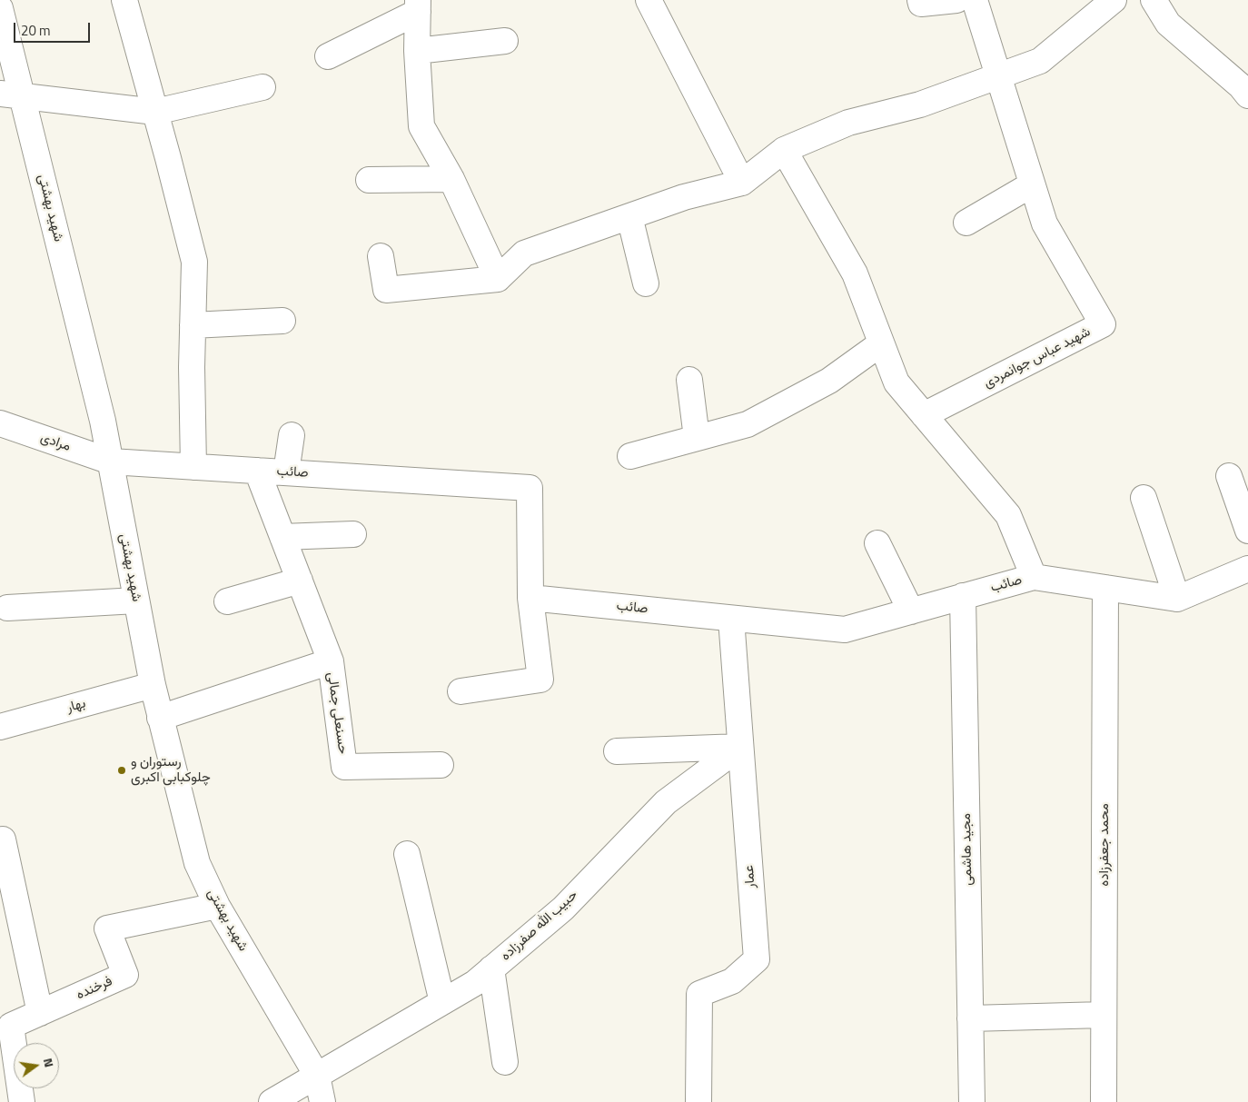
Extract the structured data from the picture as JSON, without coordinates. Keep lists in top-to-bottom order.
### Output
{
  "streets": {
    "street": [
      "شهید بهشتی",
      "شهید عباس جوانمردی",
      "مرادی",
      "صائب",
      "بهار",
      "حسنعلی جمالی",
      "محمد جعفرزاده",
      "مجید هاشمی",
      "عمار",
      "حبیب الله صفرزاده",
      "فرخنده"
    ]
  },
  "crossings": [
    ["شهید بهشتی", "مرادی"],
    ["شهید بهشتی", "صائب"],
    ["شهید بهشتی", "بهار"],
    ["شهید بهشتی", "حسنعلی جمالی"],
    ["شهید بهشتی", "حبیب الله صفرزاده"],
    ["شهید بهشتی", "فرخنده"],
    ["مرادی", "صائب"],
    ["صائب", "محمد جعفرزاده"],
    ["صائب", "مجید هاشمی"],
    ["صائب", "عمار"],
    ["عمار", "حبیب الله صفرزاده"]
  ],
  "places": ["رستوران و چلوکبابی اکبری"],
  "scale_bar": "20 m",
  "north": "right"
}
